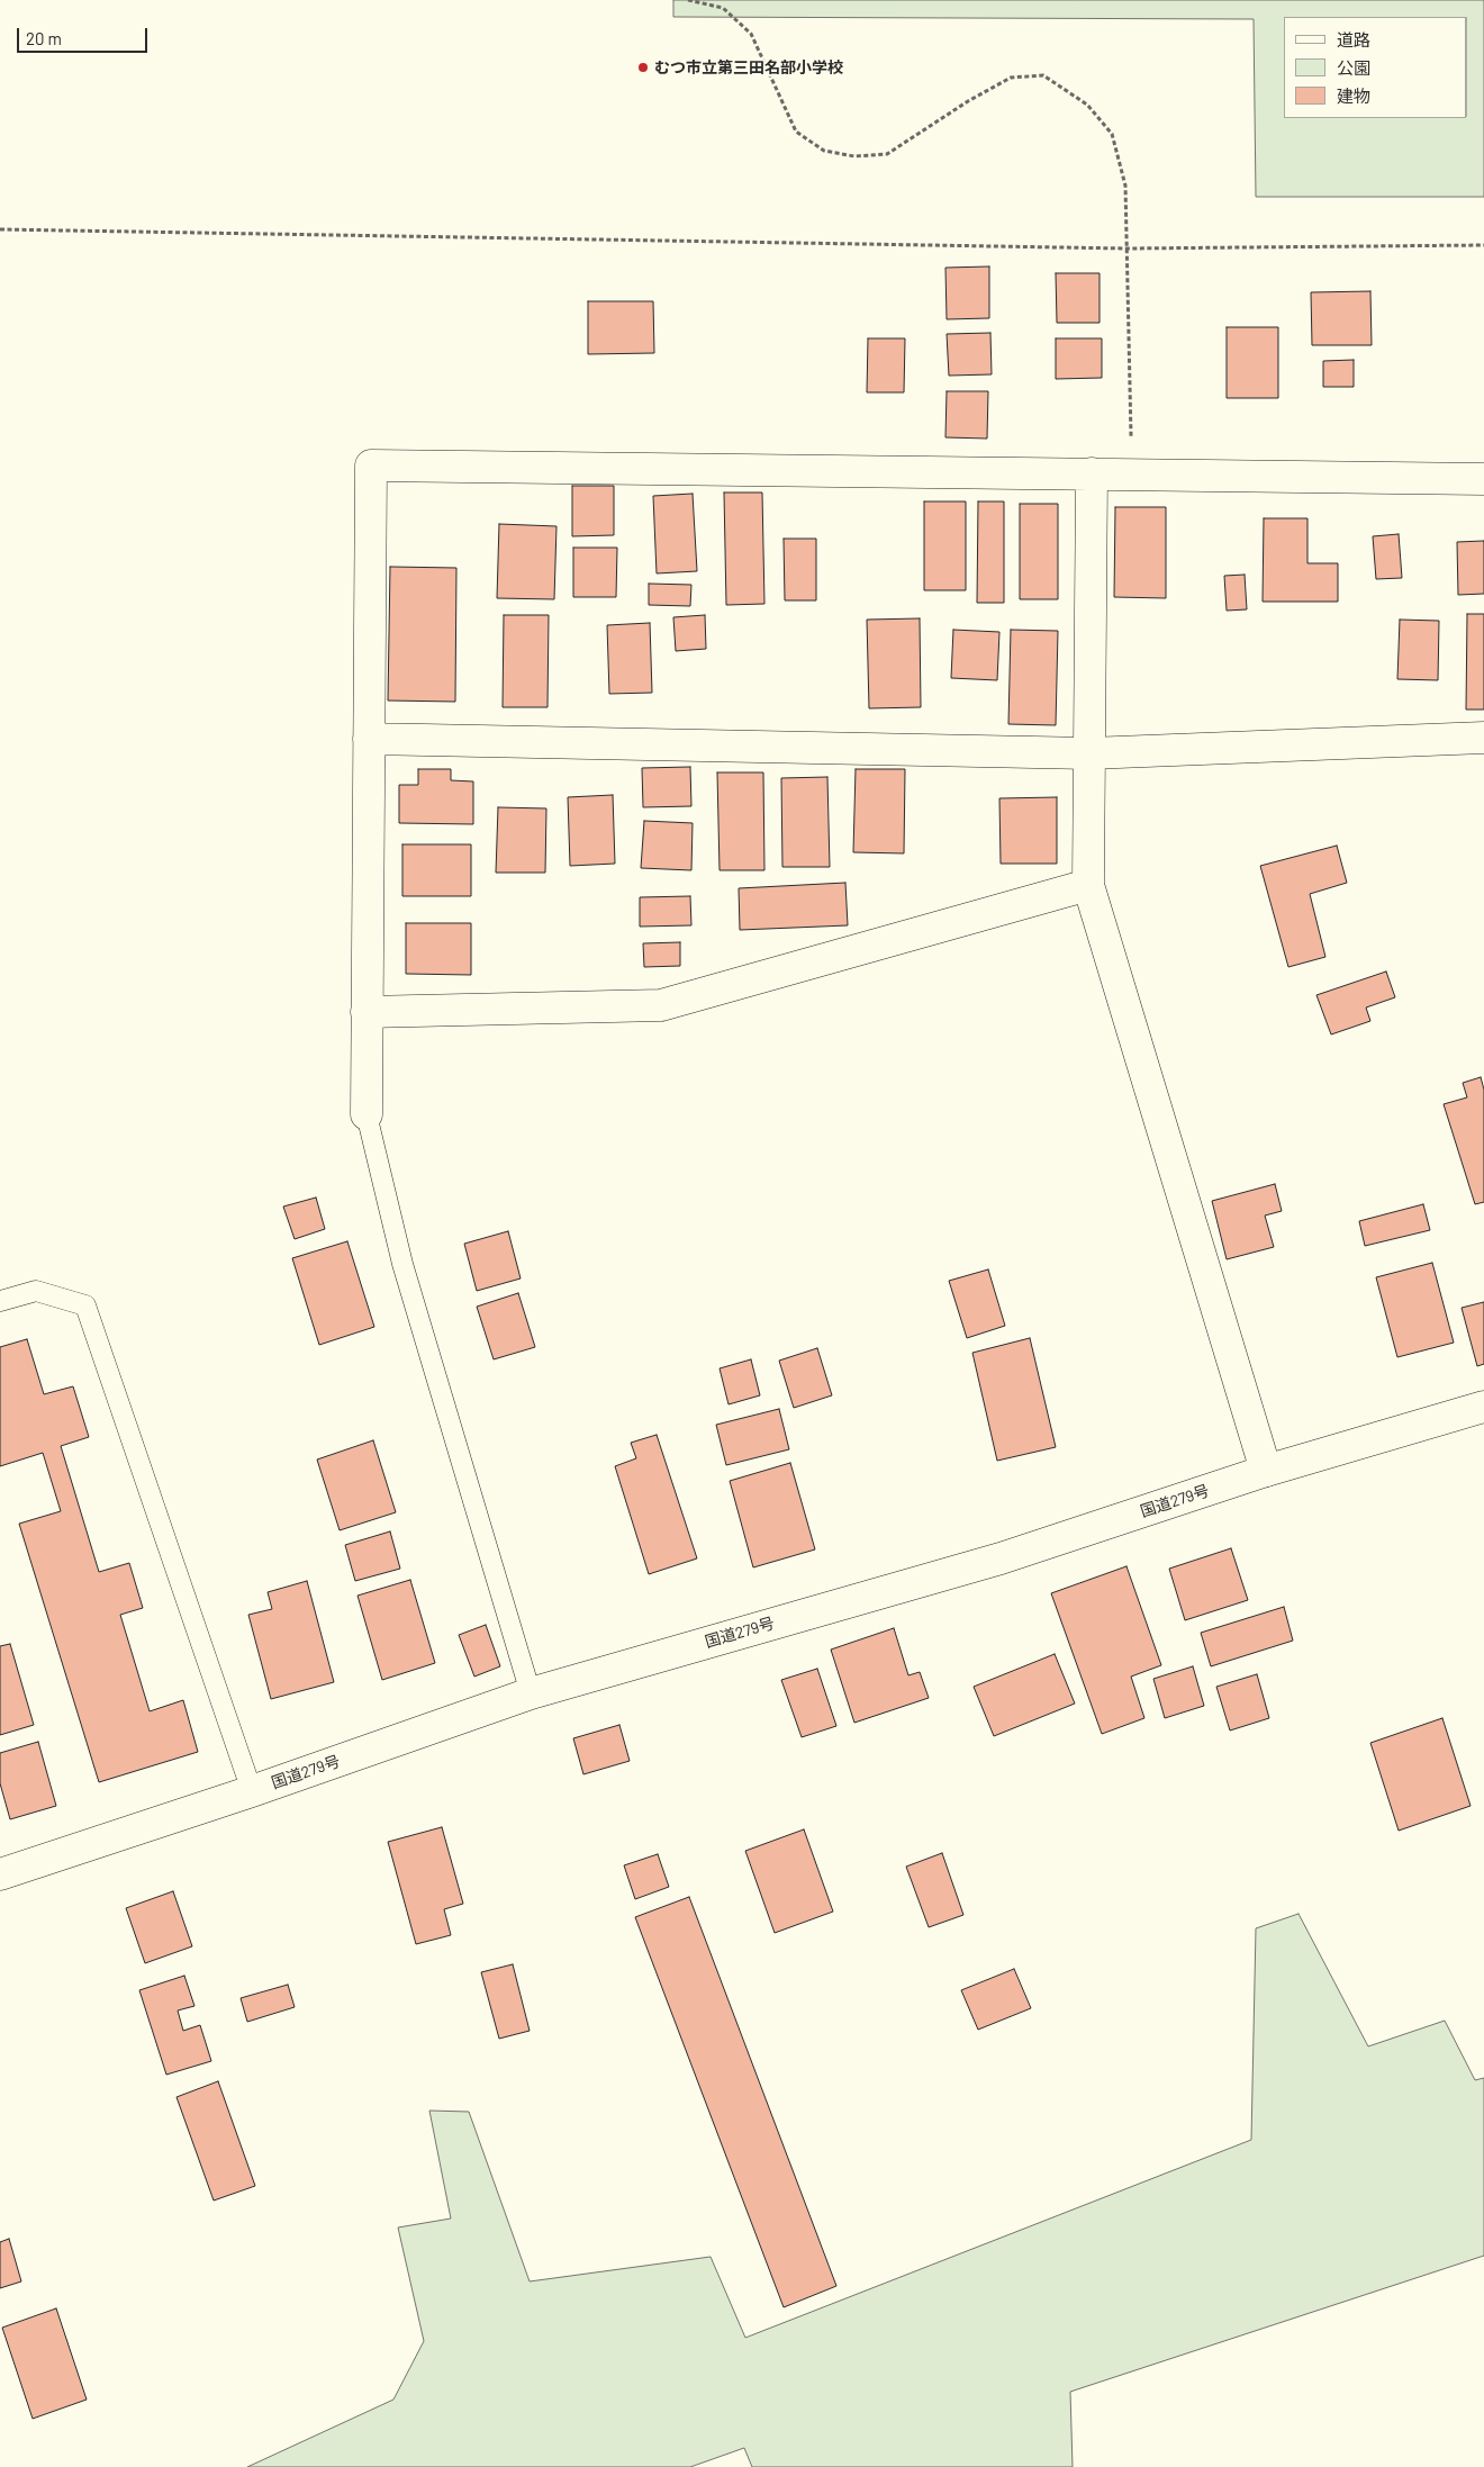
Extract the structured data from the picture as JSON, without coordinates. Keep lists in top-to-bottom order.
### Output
{
  "streets": {
    "main road": ["国道279号"]
  },
  "places": ["むつ市立第三田名部小学校"],
  "legend": ["道路", "公園", "建物"],
  "scale_bar": "20 m"
}
